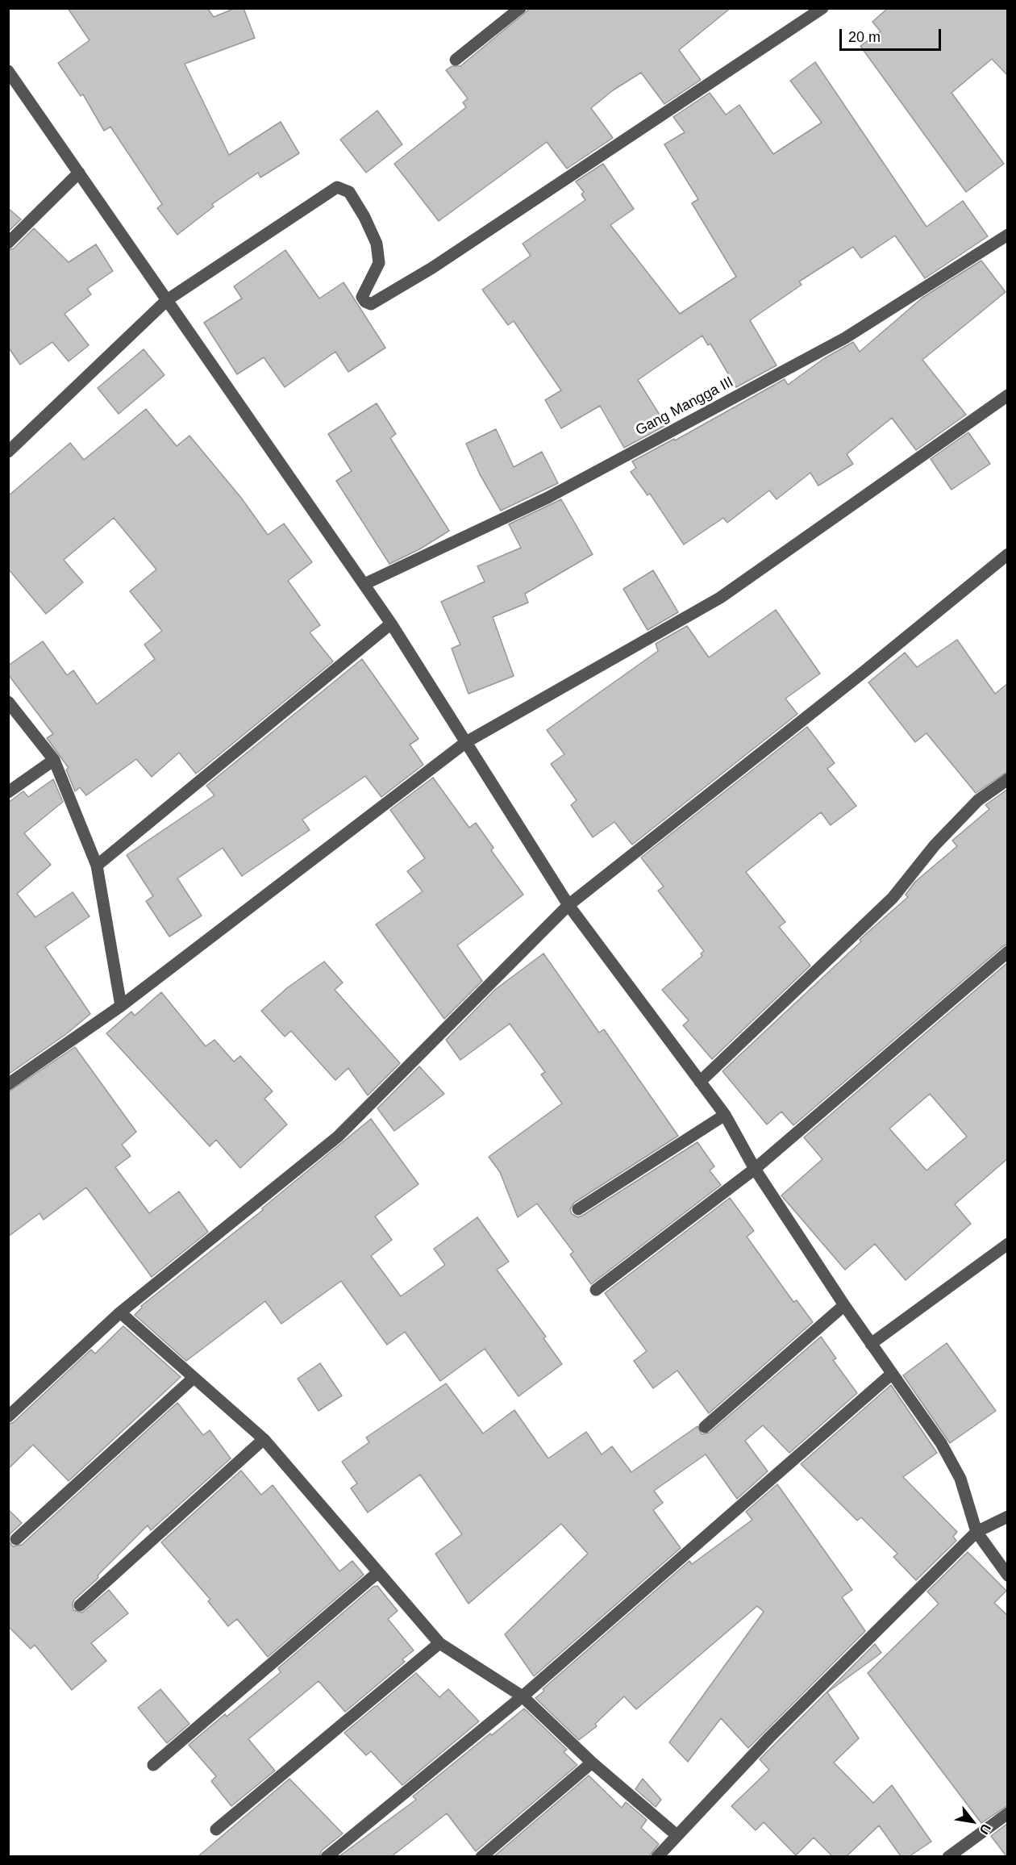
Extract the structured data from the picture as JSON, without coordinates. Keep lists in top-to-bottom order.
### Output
{
  "streets": {
    "street": ["Gang Mangga III"]
  },
  "scale_bar": "20 m",
  "north": "bottom right"
}
